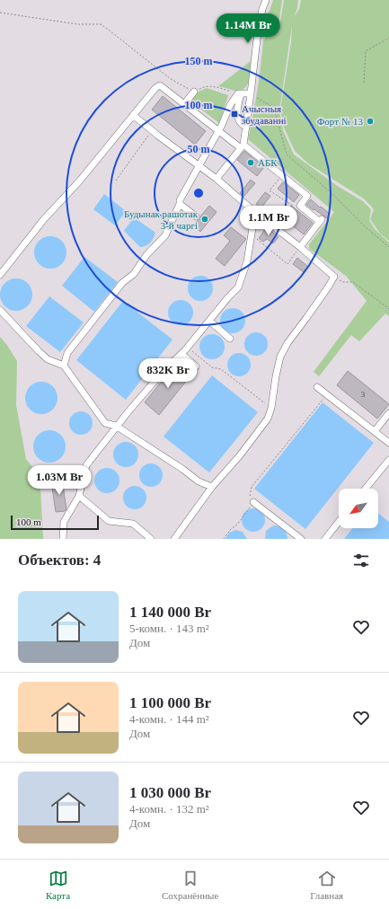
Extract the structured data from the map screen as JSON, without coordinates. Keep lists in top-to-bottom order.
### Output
{
  "places": {
    "transit": ["Ачысныя збудаванні"],
    "other": ["Форт № 13", "АБК", "Будынак рашотак 3-й чаргі"]
  },
  "house_numbers": ["3"],
  "scale_bar": "100 m",
  "north": "bottom left",
  "page": {
    "price": [
      "1.14M Br",
      "1.1M Br",
      "832K Br",
      "1.03M Br"
    ],
    "scale": "100 m",
    "heading": "Объектов: 4",
    "list": [
      {
        "name": "1 140 000 Br",
        "note": "5-комн. · 143 m² · Дом"
      },
      {
        "name": "1 100 000 Br",
        "note": "4-комн. · 144 m² · Дом"
      },
      {
        "name": "1 030 000 Br",
        "note": "4-комн. · 132 m² · Дом"
      }
    ],
    "tabs": ["Карта", "Сохранённые", "Главная"]
  },
  "rings": ["150 m", "100 m", "50 m"]
}
